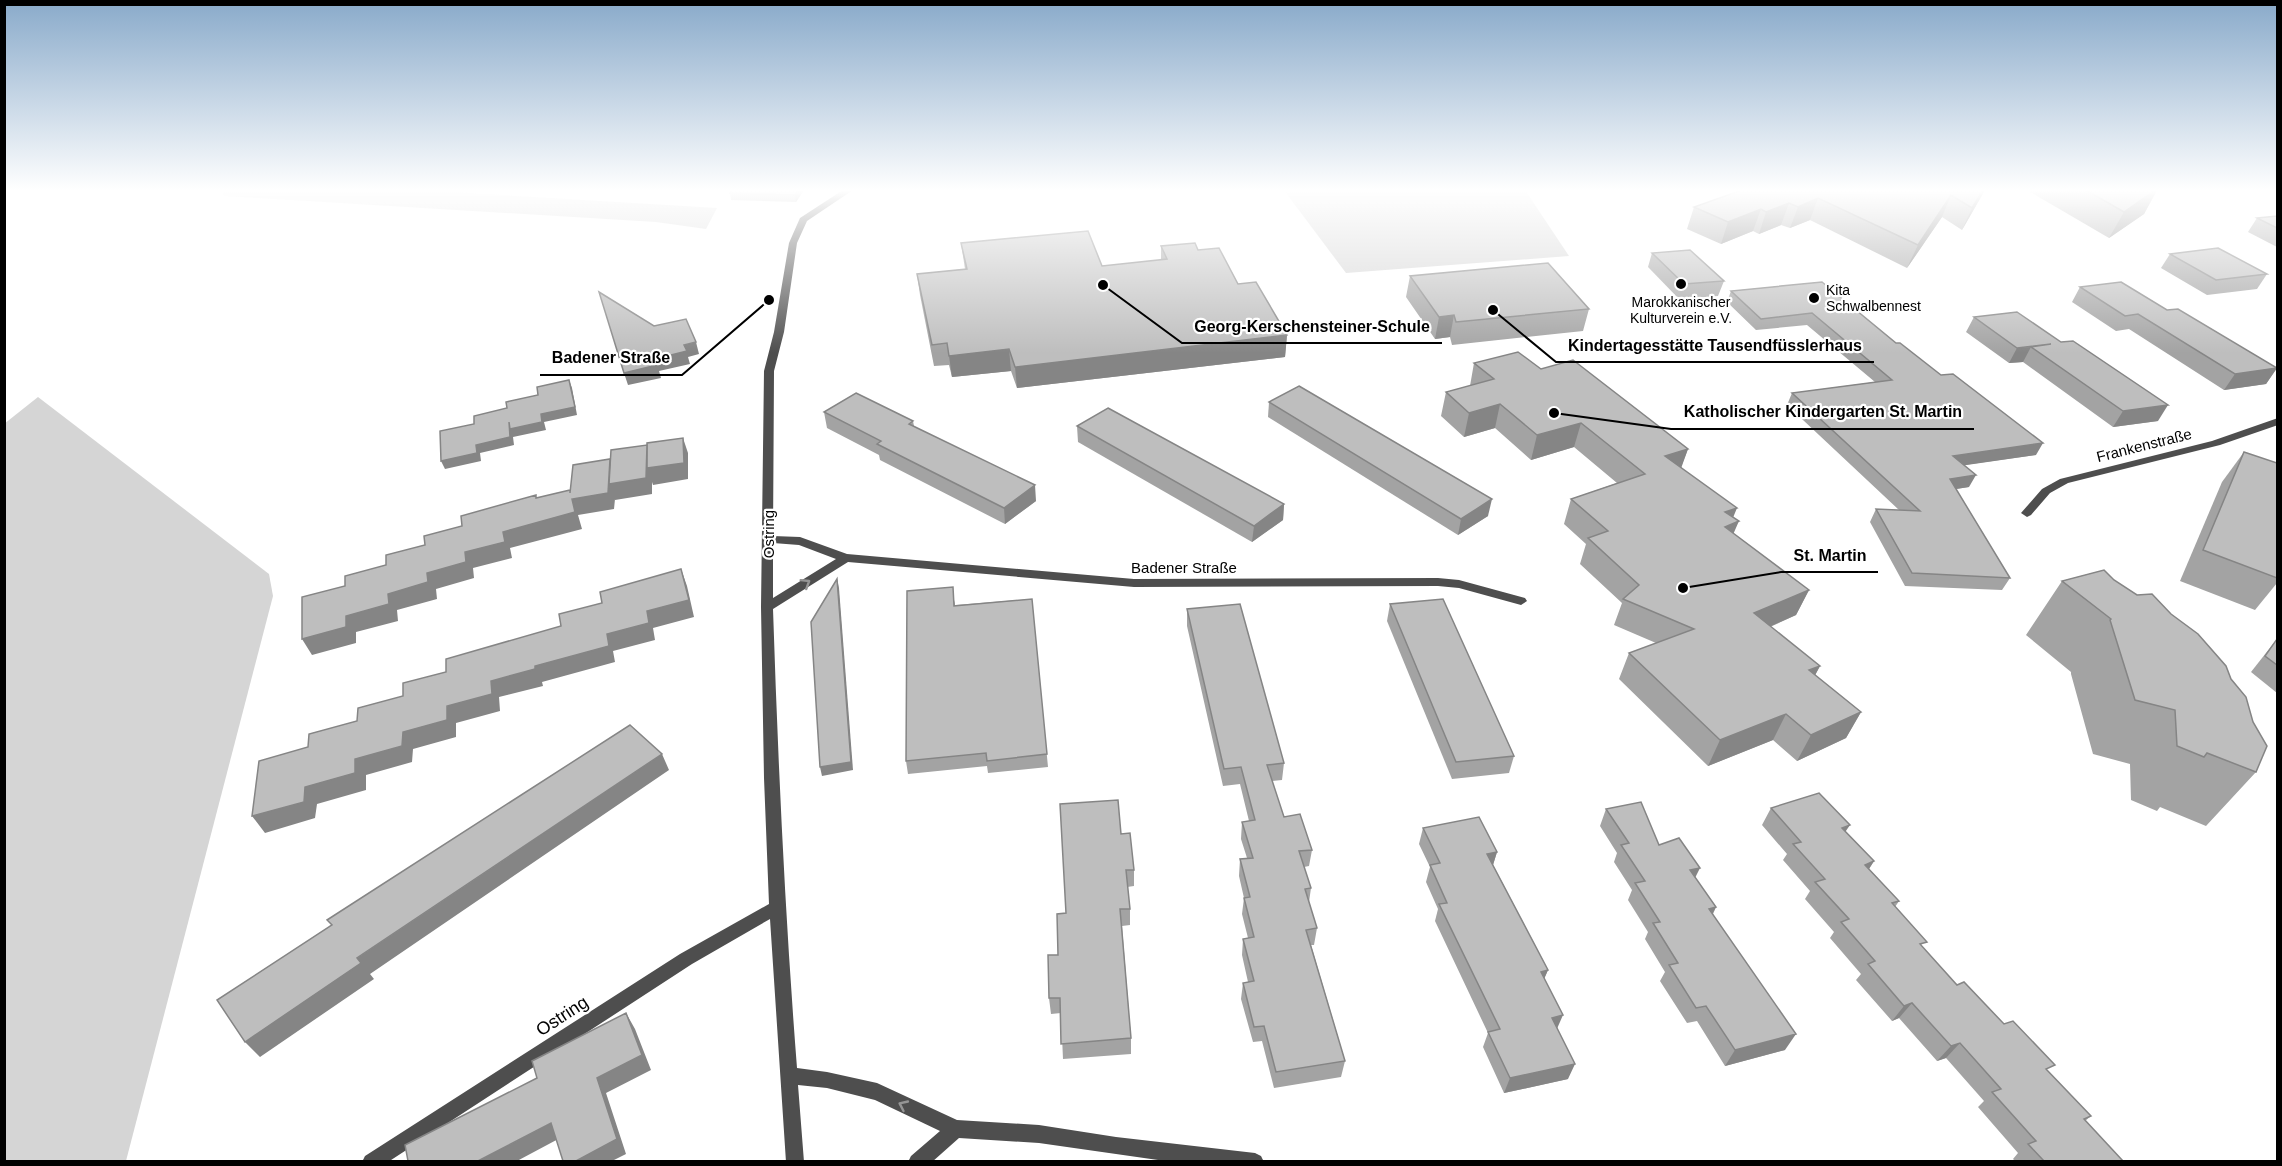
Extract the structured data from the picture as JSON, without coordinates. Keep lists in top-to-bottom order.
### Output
{
  "streets": {
    "street": ["Frankenstraße", "Ostring", "Badener Straße"]
  },
  "crossings": [
    ["Ostring", "Badener Straße"]
  ],
  "places": [
    "Marokkanischer Kulturverein e.V.",
    "Georg-Kerschensteiner-Schule",
    "Kita Schwalbennest",
    "Badener Straße",
    "Kindertagesstätte Tausendfüsslerhaus",
    "Katholischer Kindergarten St. Martin",
    "St. Martin"
  ]
}
